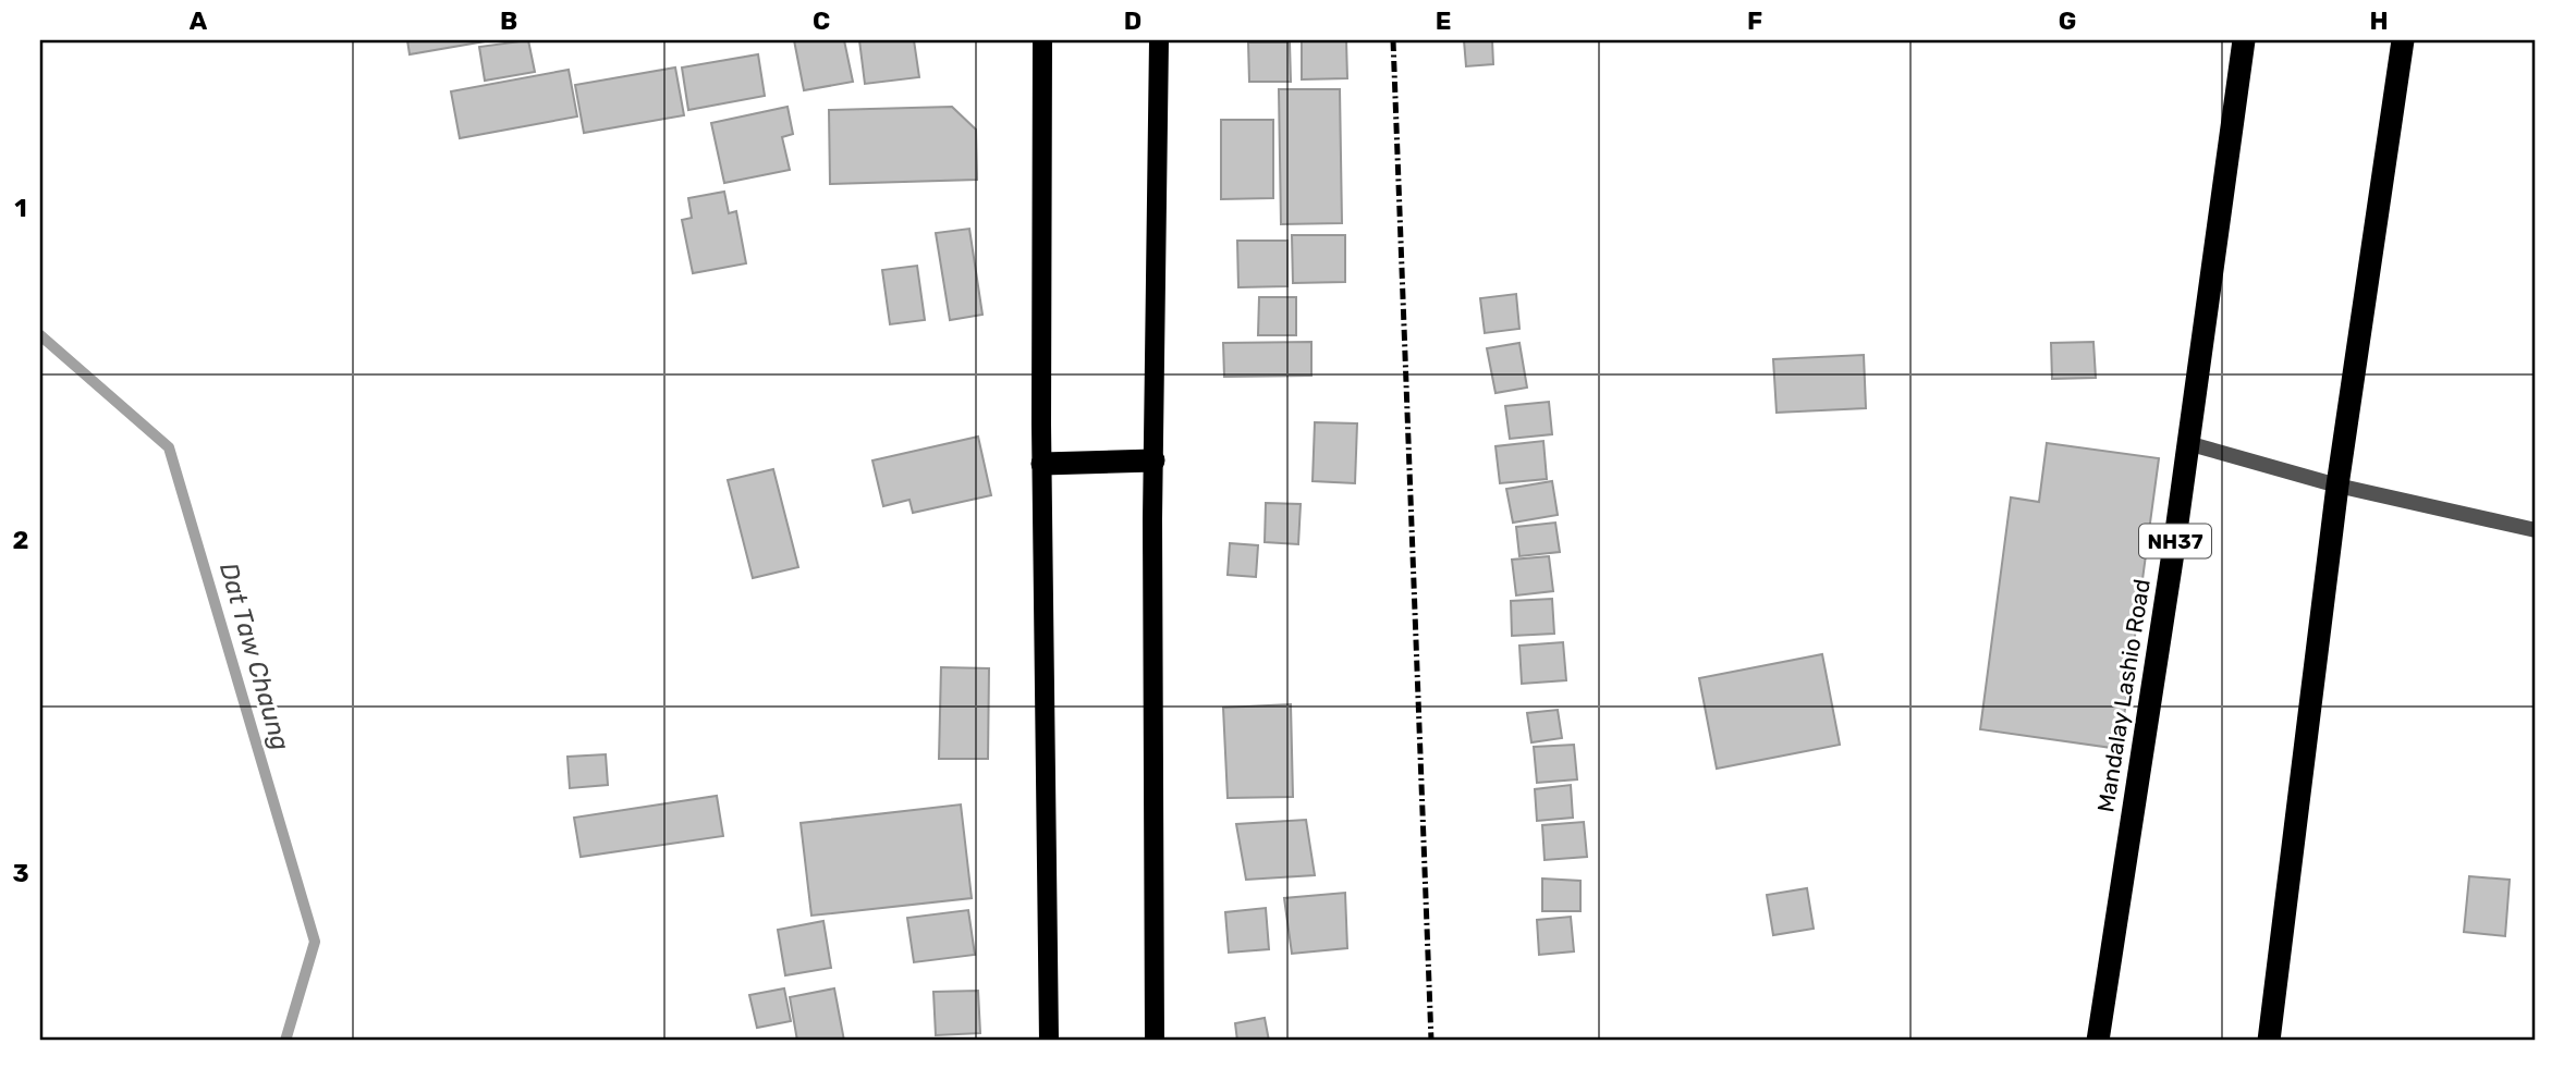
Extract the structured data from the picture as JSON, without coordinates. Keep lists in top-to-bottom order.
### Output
{
  "streets": {
    "highway": ["NH37", "Mandalay Lashio Road"]
  },
  "water": ["Dat Taw Chaung"],
  "grid": {
    "columns": [
      "A",
      "B",
      "C",
      "D",
      "E",
      "F",
      "G",
      "H"
    ],
    "rows": ["1", "2", "3"]
  }
}
